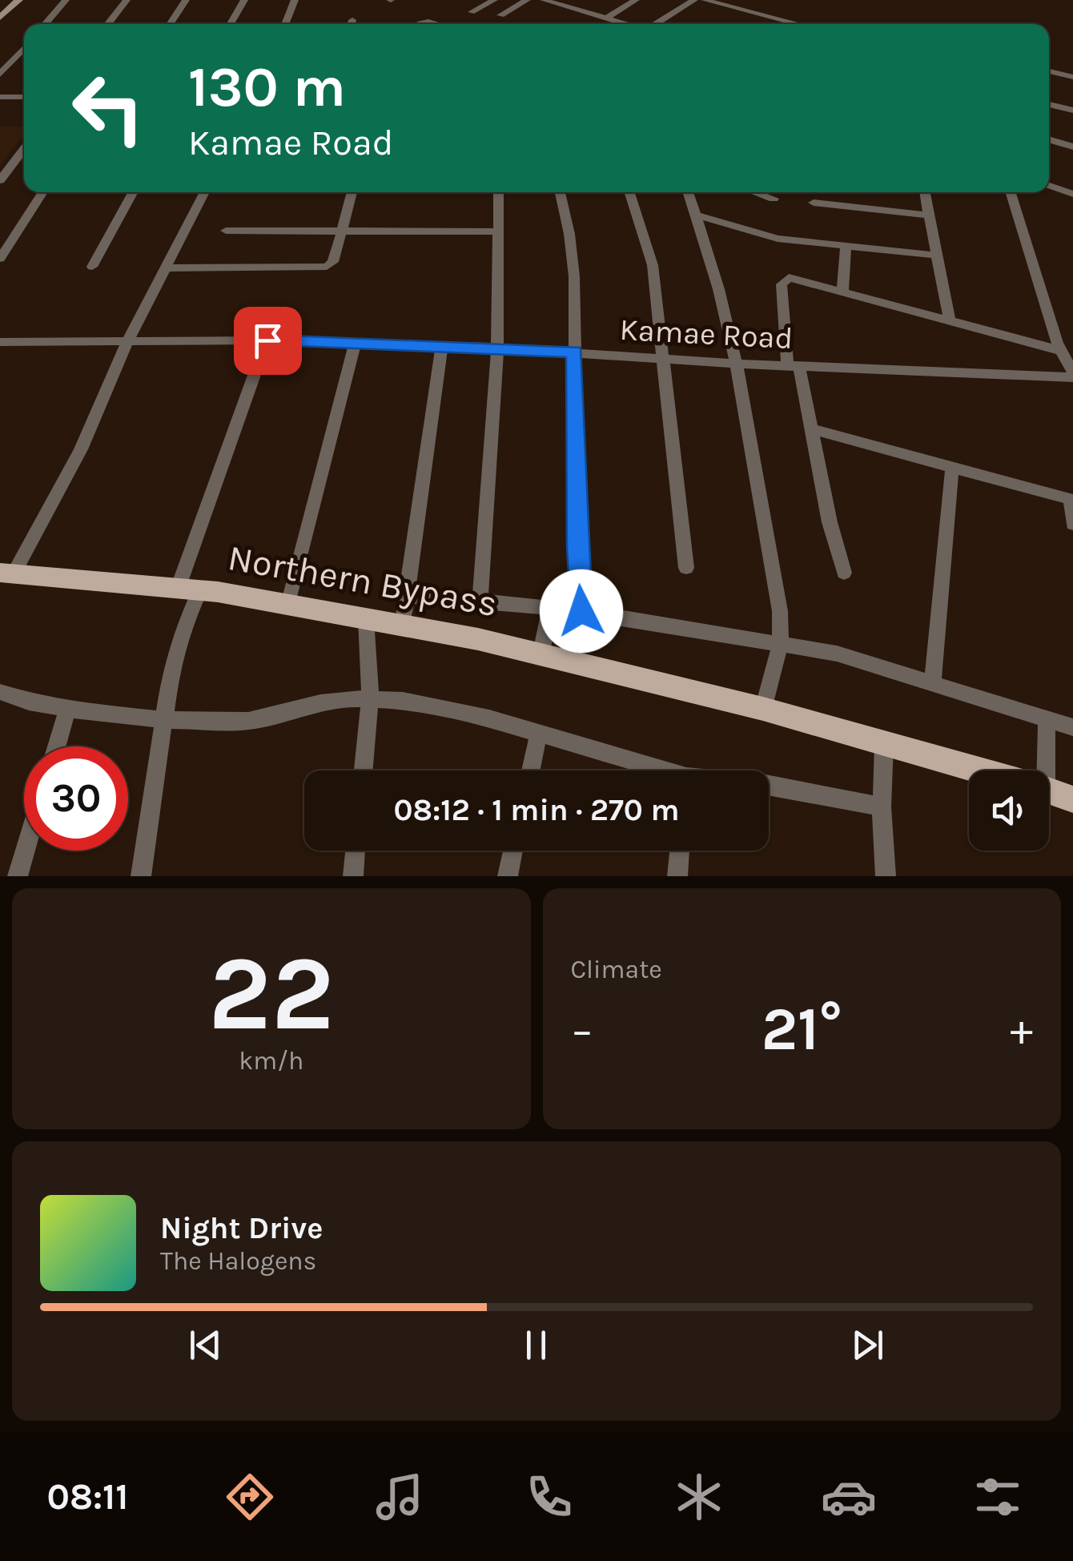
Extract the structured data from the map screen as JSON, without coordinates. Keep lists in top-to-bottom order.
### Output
{
  "streets": {
    "main road": ["Northern Bypass"],
    "street": ["Kamae Road"]
  },
  "page": {
    "turn": ["130 m", "Kamae Road"],
    "limit": "30",
    "trip": "08:12 · 1 min · 270 m",
    "tile": [
      ["22", "km/h"],
      "Climate"
    ],
    "heat": ["−", "21°", "+"],
    "song": ["Night Drive", "The Halogens"],
    "tabs": "08:11"
  }
}
